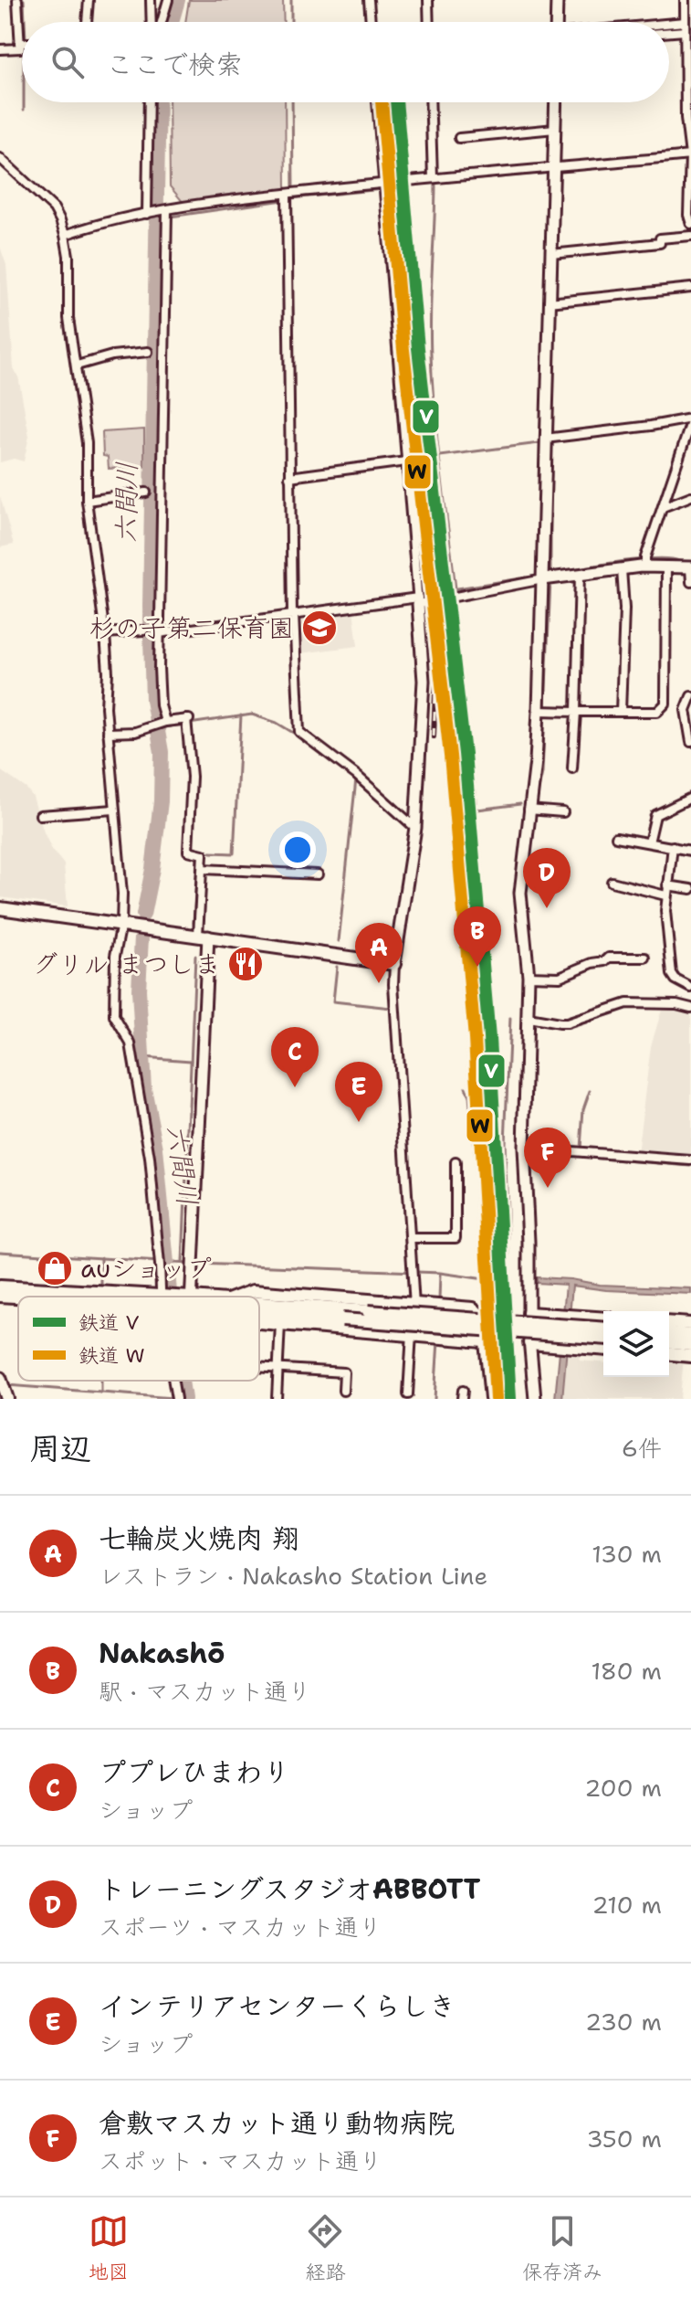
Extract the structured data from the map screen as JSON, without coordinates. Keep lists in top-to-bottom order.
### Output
{
  "water": ["六間川"],
  "places": {
    "school or university": ["杉の子第二保育園"],
    "restaurant": ["グリル まつしま"],
    "shop": ["auショップ"]
  },
  "lines": ["rail line V", "rail line W"],
  "legend": ["鉄道 V", "鉄道 W"],
  "page": {
    "search": "ここで検索",
    "pins": [
      "D",
      "B",
      "A",
      "C",
      "E",
      "F"
    ],
    "heading": ["周辺", "6件"],
    "list": [
      {
        "mark": "A",
        "name": "七輪炭火焼肉 翔",
        "note": "レストラン · Nakasho Station Line",
        "value": "130 m"
      },
      {
        "mark": "B",
        "name": "Nakashō",
        "note": "駅 · マスカット通り",
        "value": "180 m"
      },
      {
        "mark": "C",
        "name": "ププレひまわり",
        "note": "ショップ",
        "value": "200 m"
      },
      {
        "mark": "D",
        "name": "トレーニングスタジオABBOTT",
        "note": "スポーツ · マスカット通り",
        "value": "210 m"
      },
      {
        "mark": "E",
        "name": "インテリアセンターくらしき",
        "note": "ショップ",
        "value": "230 m"
      },
      {
        "mark": "F",
        "name": "倉敷マスカット通り動物病院",
        "note": "スポット · マスカット通り",
        "value": "350 m"
      }
    ],
    "nav": ["地図", "経路", "保存済み"]
  }
}
